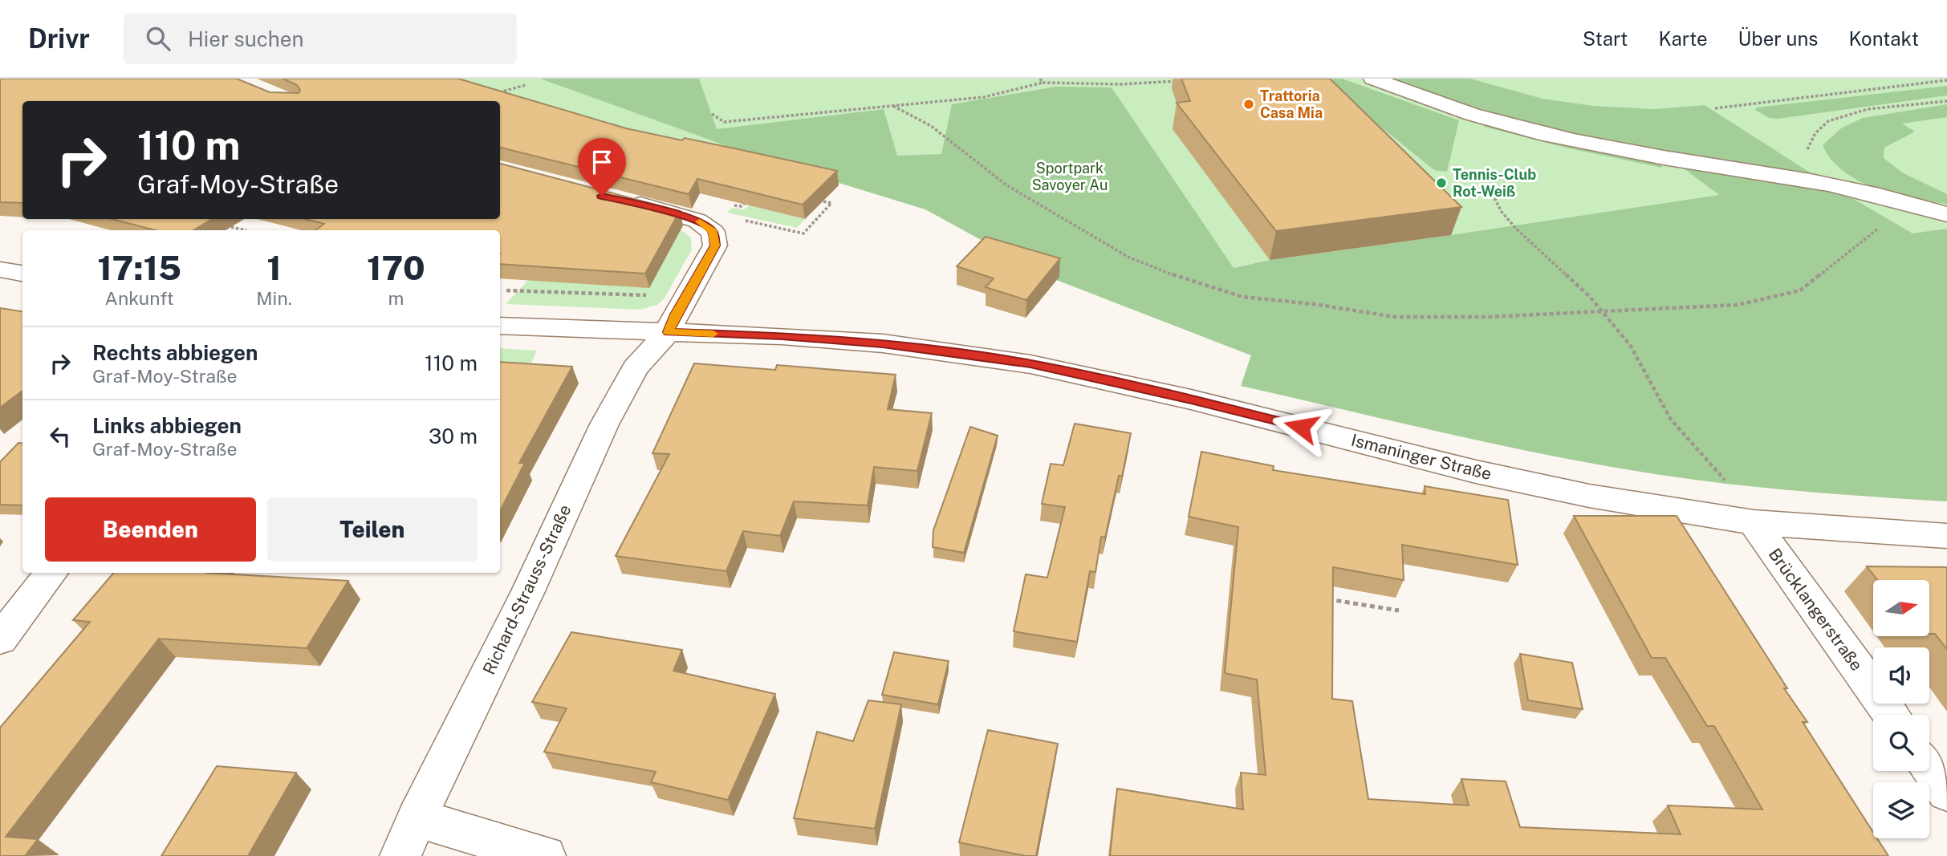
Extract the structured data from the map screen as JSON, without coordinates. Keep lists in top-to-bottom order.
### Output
{
  "streets": {
    "street": ["Ismaninger Straße", "Richard-Strauss-Straße", "Brücklangerstraße"]
  },
  "crossings": [
    ["Ismaninger Straße", "Richard-Strauss-Straße"],
    ["Ismaninger Straße", "Brücklangerstraße"]
  ],
  "parks": ["Sportpark Savoyer Au"],
  "places": ["Trattoria Casa Mia", "Tennis-Club Rot-Weiß"],
  "north": "right",
  "page": {
    "header": "Drivr",
    "search": "Hier suchen",
    "nav": [
      "Start",
      "Karte",
      "Über uns",
      "Kontakt"
    ],
    "turn": ["110 m", "Graf-Moy-Straße"],
    "eta": [
      "17:15",
      "Ankunft",
      "1",
      "Min.",
      "170",
      "m"
    ],
    "list": [
      {
        "name": "Rechts abbiegen",
        "note": "Graf-Moy-Straße",
        "value": "110 m"
      },
      {
        "name": "Links abbiegen",
        "note": "Graf-Moy-Straße",
        "value": "30 m"
      }
    ],
    "buttons": ["Beenden", "Teilen"]
  }
}
